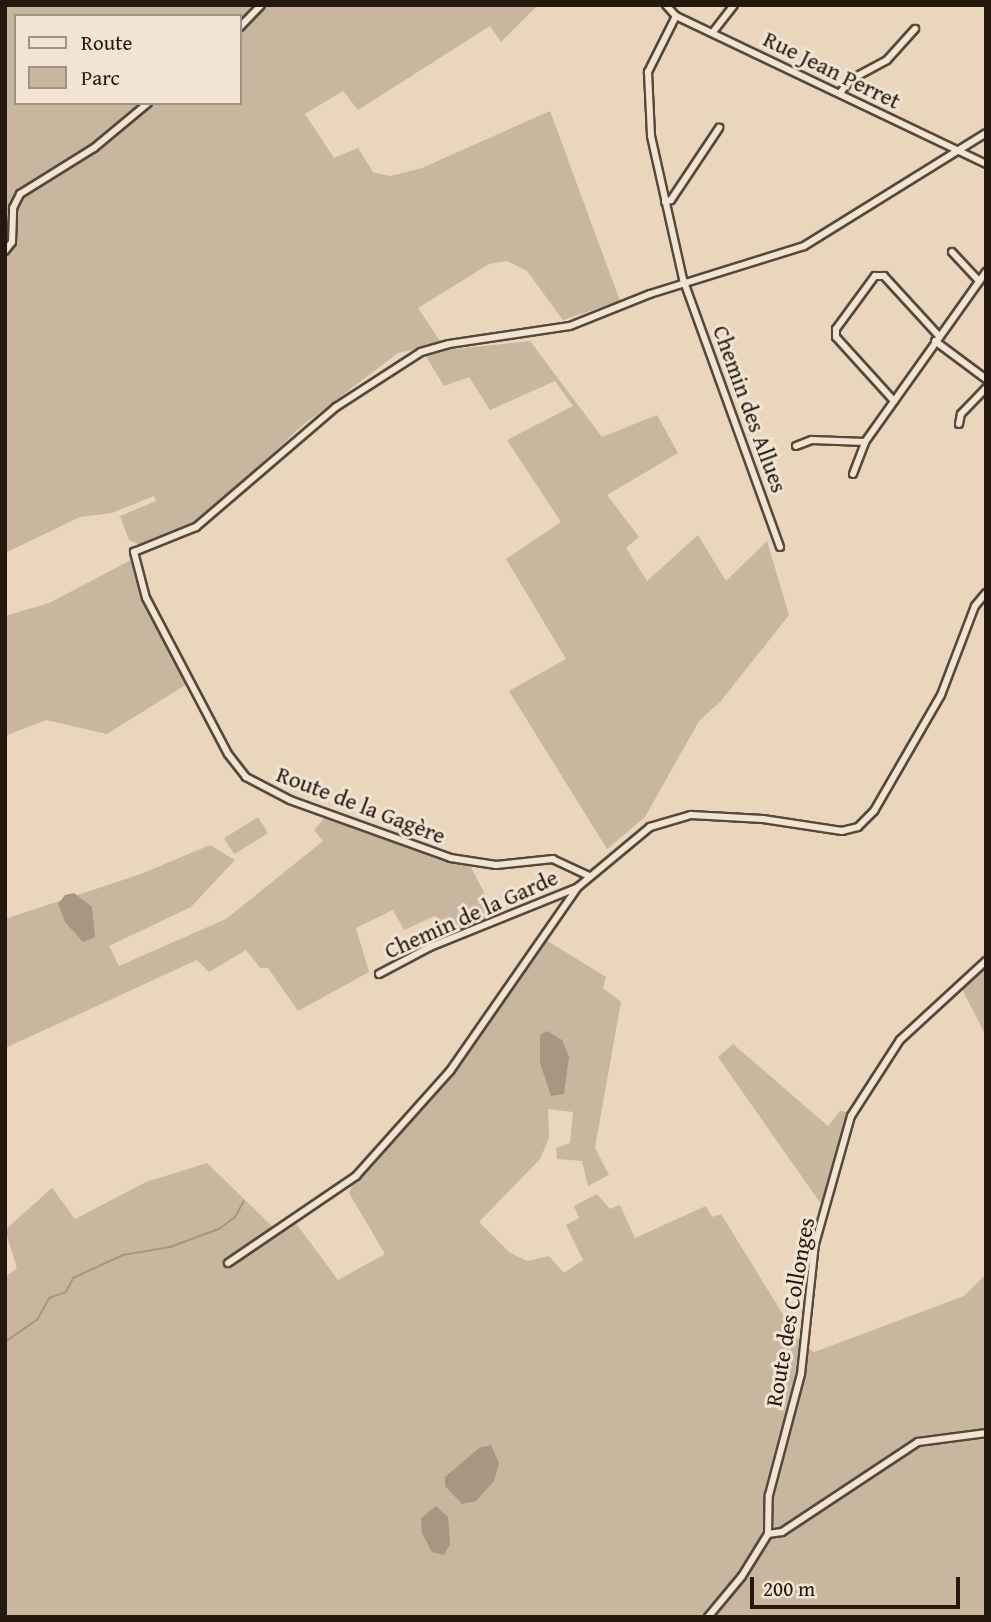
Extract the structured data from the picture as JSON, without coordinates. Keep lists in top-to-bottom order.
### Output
{
  "streets": {
    "street": [
      "Rue Jean Perret",
      "Chemin des Allues",
      "Route de la Gagère",
      "Chemin de la Garde",
      "Route des Collonges"
    ]
  },
  "crossings": [
    ["Rue Jean Perret", "Chemin des Allues"],
    ["Chemin des Allues", "Route de la Gagère"]
  ],
  "legend": ["Route", "Parc"],
  "scale_bar": "200 m"
}
